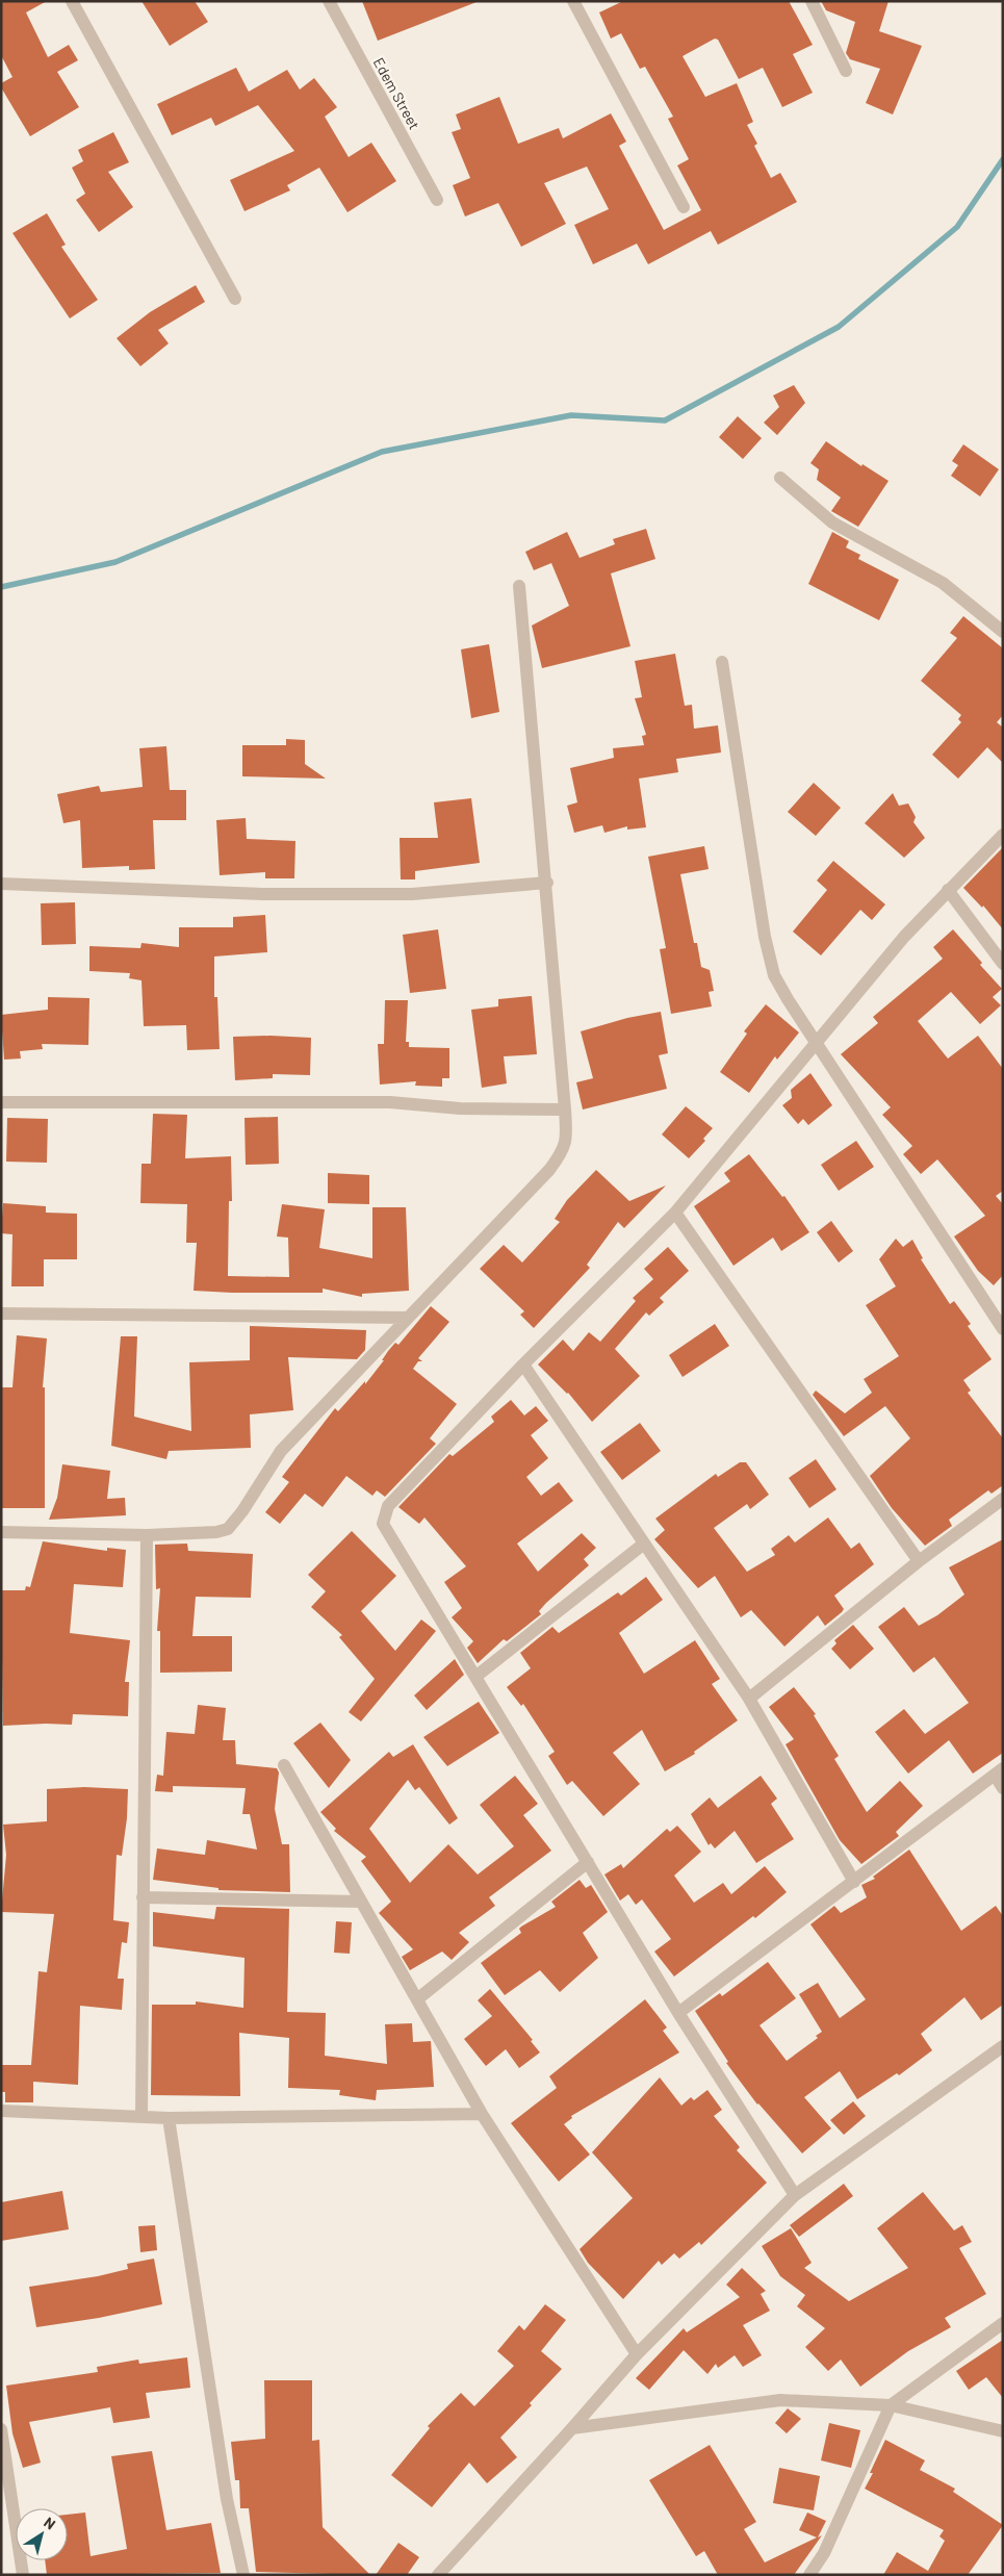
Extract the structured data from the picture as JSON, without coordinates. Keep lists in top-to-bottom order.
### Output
{
  "streets": {
    "street": ["Edem Street"]
  },
  "north": "top right"
}
